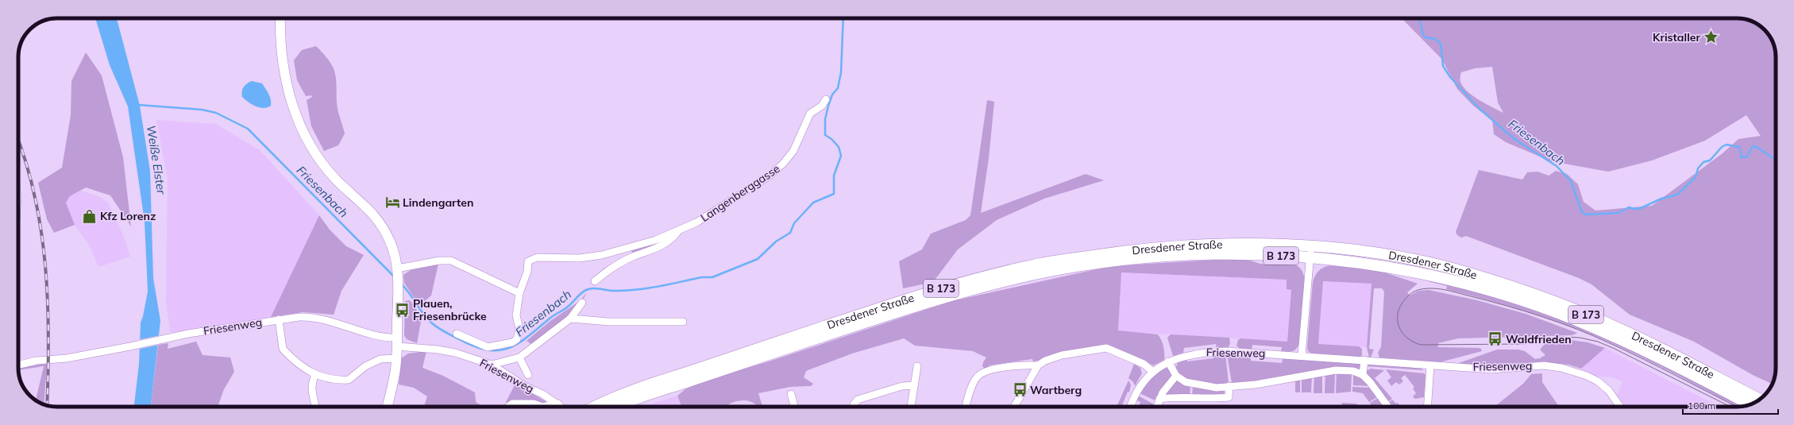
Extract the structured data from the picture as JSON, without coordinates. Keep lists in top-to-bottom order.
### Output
{
  "streets": {
    "main road": ["Dresdener Straße", "B 173"],
    "street": ["Langenberggasse", "Friesenweg"]
  },
  "water": ["Friesenbach", "Weiße Elster"],
  "places": {
    "place": ["Kristaller"],
    "hotel": ["Lindengarten"],
    "shop": ["Kfz Lorenz"],
    "bus stop": ["Plauen, Friesenbrücke", "Waldfrieden", "Wartberg"]
  },
  "scale_bar": "100 m"
}
